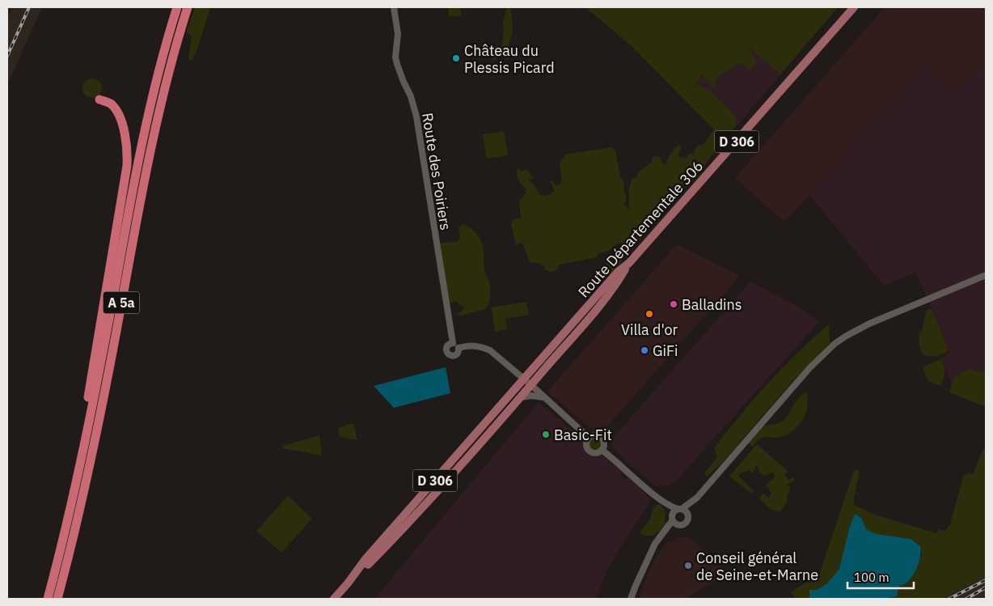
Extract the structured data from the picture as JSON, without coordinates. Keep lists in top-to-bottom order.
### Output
{
  "streets": {
    "highway": ["A 5a"],
    "main road": ["D 306", "Route Départementale 306"],
    "street": ["Route des Poiriers"]
  },
  "crossings": [
    ["D 306", "Route Départementale 306"]
  ],
  "places": [
    "Château du Plessis Picard",
    "Balladins",
    "Villa d'or",
    "GiFi",
    "Basic-Fit",
    "Conseil général de Seine-et-Marne"
  ],
  "scale_bar": "100 m"
}
